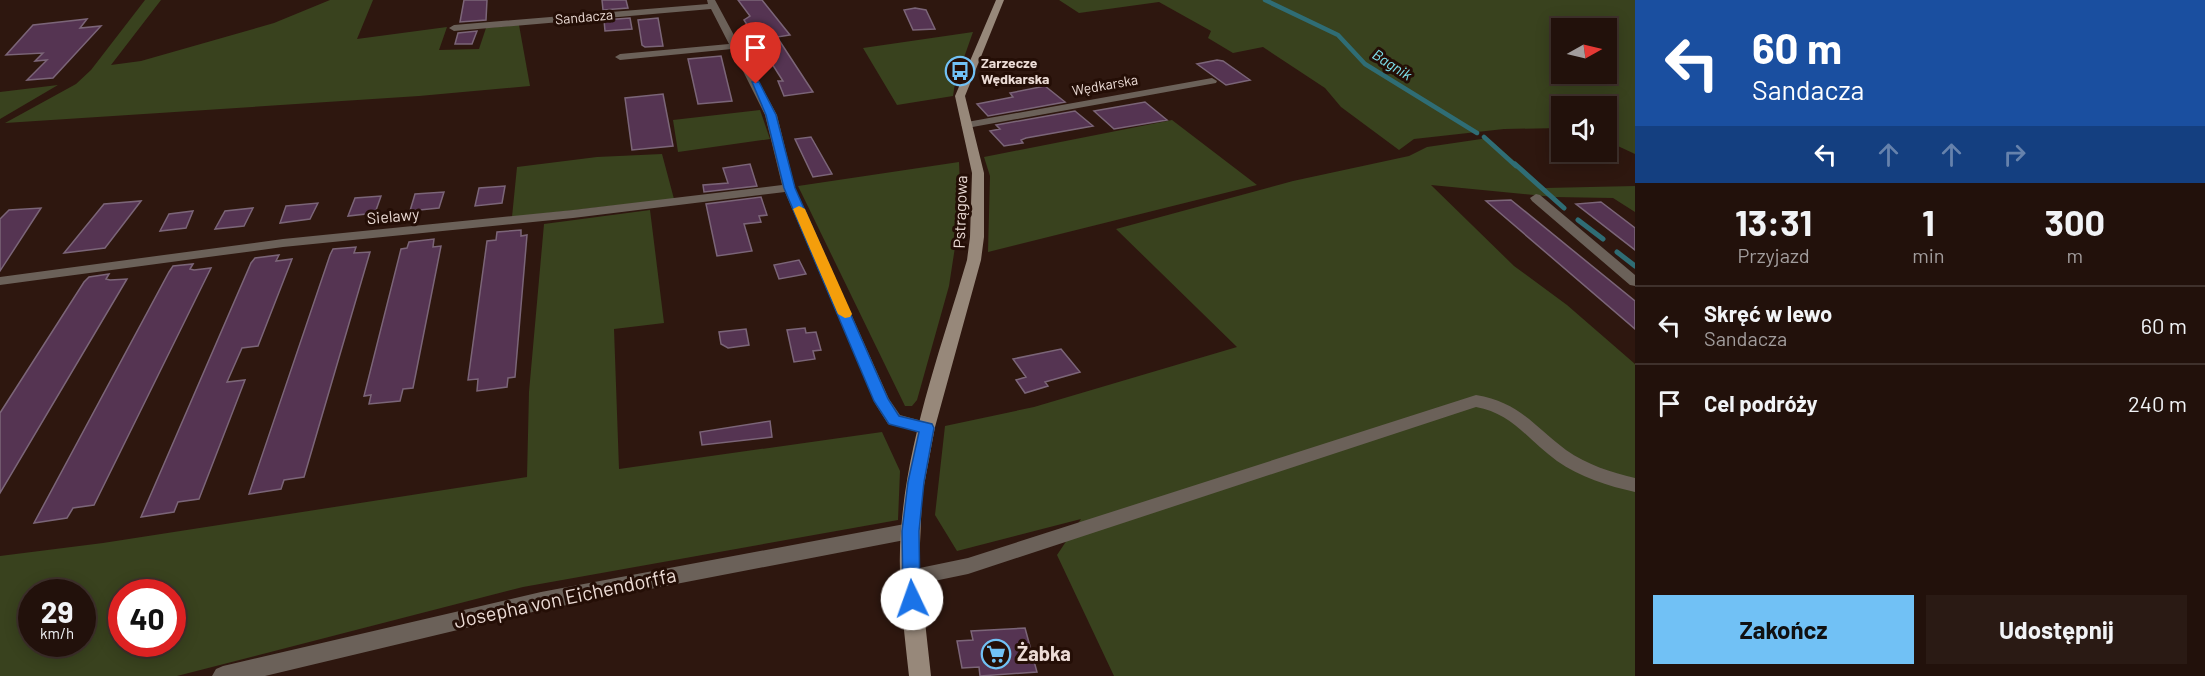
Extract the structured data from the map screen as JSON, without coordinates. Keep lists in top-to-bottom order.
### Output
{
  "streets": {
    "street": [
      "Sandacza",
      "Wędkarska",
      "Pstrągowa",
      "Sielawy",
      "Josepha von Eichendorffa"
    ]
  },
  "crossings": [
    ["Sandacza", "Pstrągowa"],
    ["Sandacza", "Sielawy"],
    ["Wędkarska", "Pstrągowa"]
  ],
  "water": ["Bagnik"],
  "places": {
    "bus stop": ["Zarzecze Wędkarska"],
    "supermarket": ["Żabka"]
  },
  "north": "right",
  "page": {
    "turn": ["60 m", "Sandacza"],
    "eta": [
      "13:31",
      "Przyjazd",
      "1",
      "min",
      "300",
      "m"
    ],
    "list": [
      {
        "name": "Skręć w lewo",
        "note": "Sandacza",
        "value": "60 m"
      },
      {
        "name": "Cel podróży",
        "value": "240 m"
      }
    ],
    "speed": "29 km/h",
    "limit": "40",
    "buttons": ["Zakończ", "Udostępnij"]
  }
}
